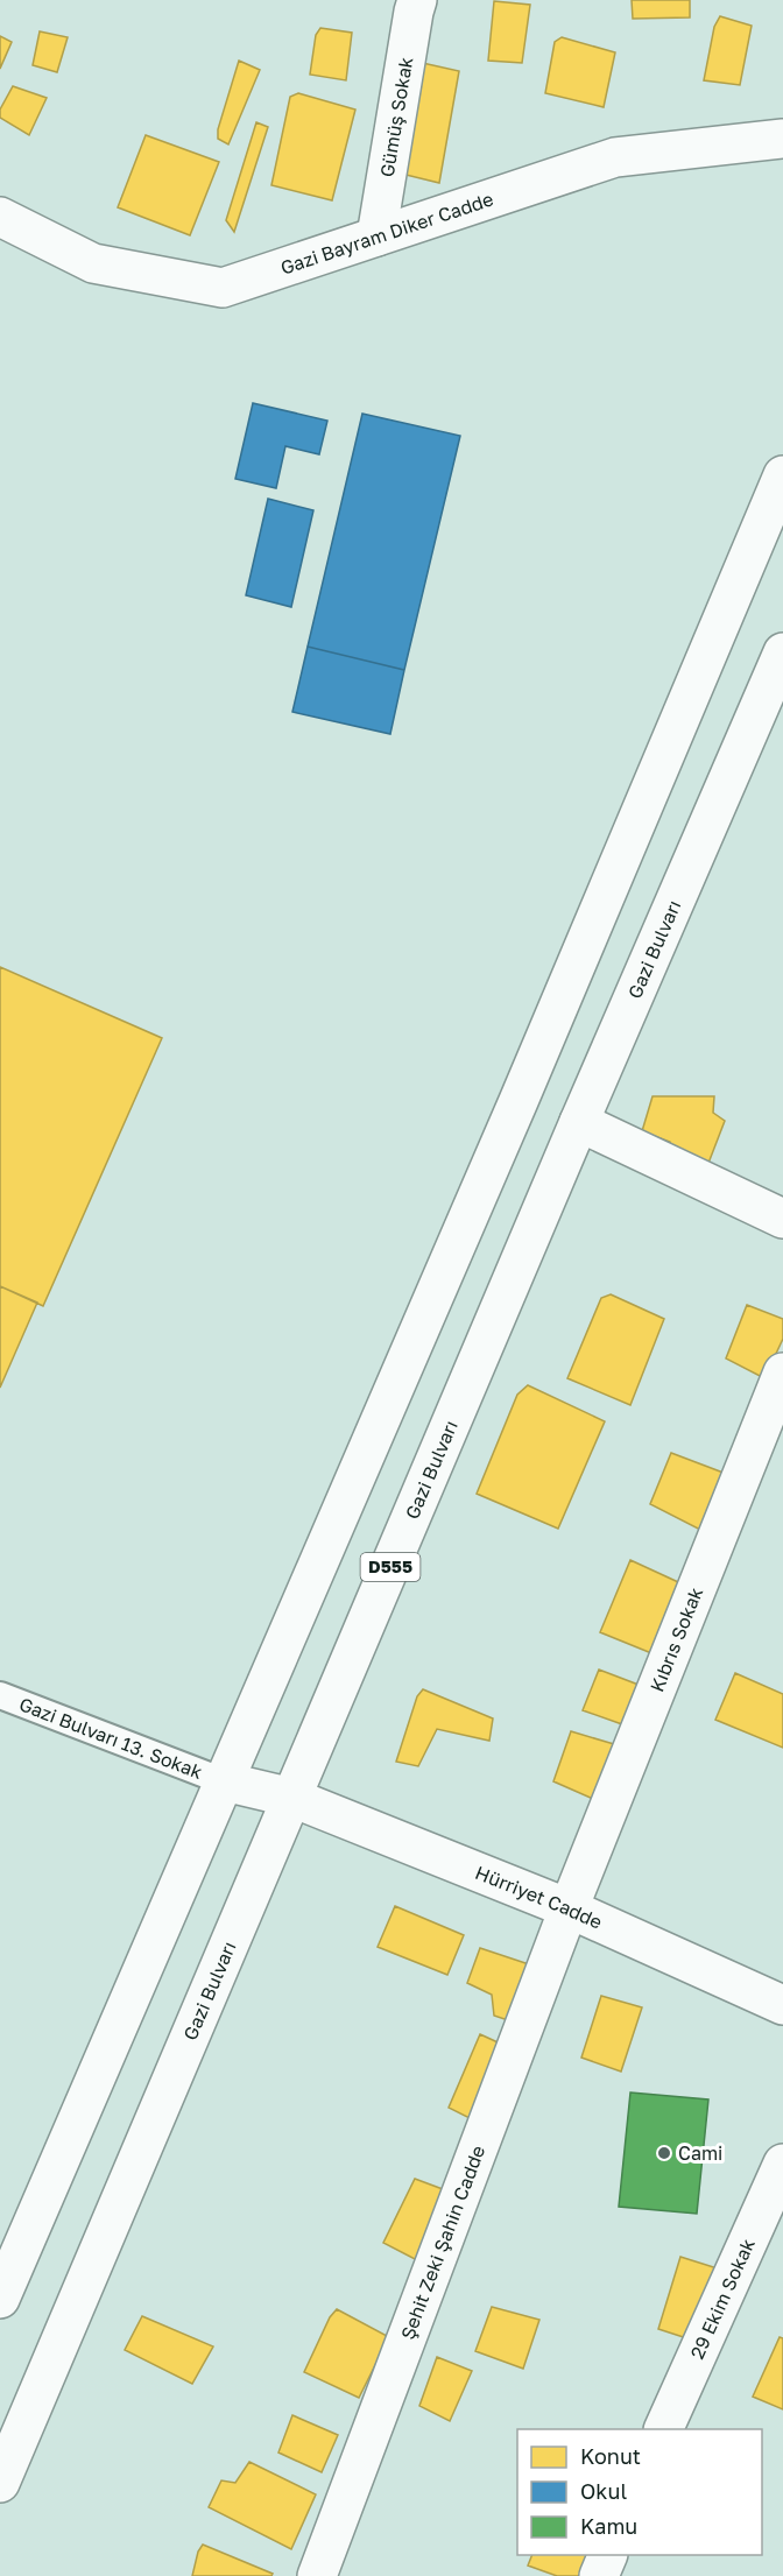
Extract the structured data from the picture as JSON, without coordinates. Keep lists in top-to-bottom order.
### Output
{
  "streets": {
    "main road": [
      "Gümüş Sokak",
      "Gazi Bayram Diker Cadde",
      "Gazi Bulvarı",
      "D555",
      "Kıbrıs Sokak",
      "Hürriyet Cadde",
      "Şehit Zeki Şahin Cadde",
      "29 Ekim Sokak"
    ],
    "lane": ["Gazi Bulvarı 13. Sokak"]
  },
  "crossings": [
    ["Gümüş Sokak", "Gazi Bayram Diker Cadde"],
    ["Gazi Bulvarı", "Hürriyet Cadde"],
    ["Kıbrıs Sokak", "Hürriyet Cadde"],
    ["Kıbrıs Sokak", "Şehit Zeki Şahin Cadde"],
    ["Gazi Bulvarı 13. Sokak", "Hürriyet Cadde"],
    ["Hürriyet Cadde", "Şehit Zeki Şahin Cadde"]
  ],
  "places": ["Cami"],
  "legend": ["Konut", "Okul", "Kamu"]
}
